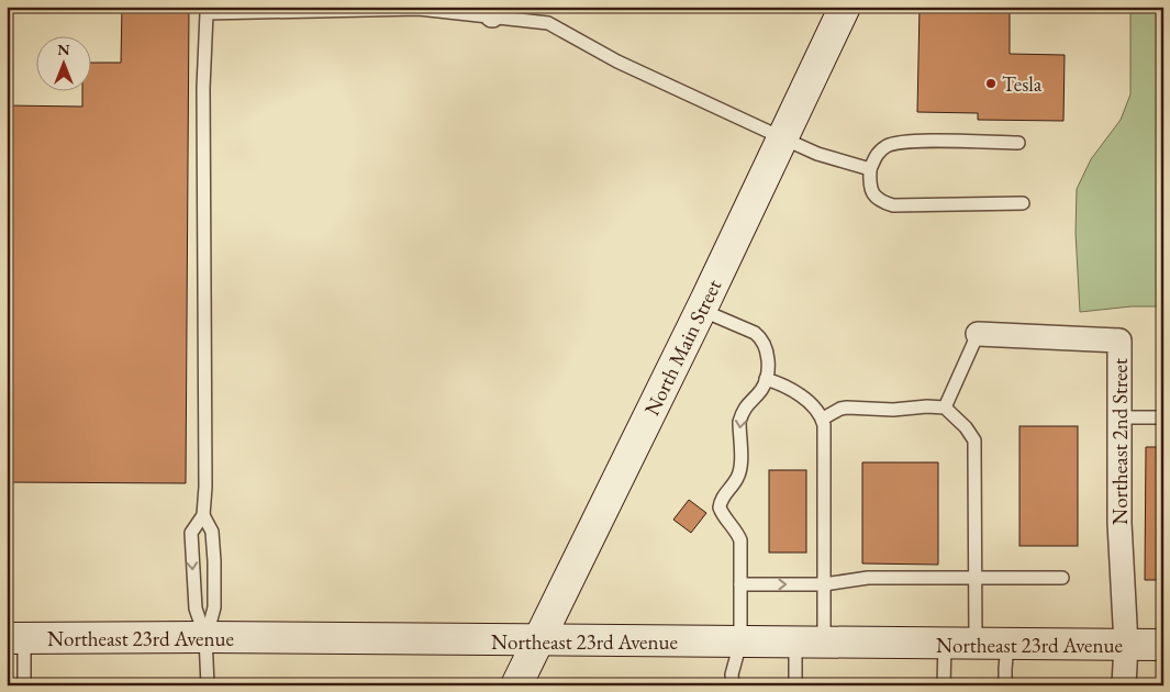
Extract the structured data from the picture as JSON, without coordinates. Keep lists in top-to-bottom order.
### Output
{
  "streets": {
    "main road": ["North Main Street", "Northeast 23rd Avenue"],
    "street": ["Northeast 2nd Street"]
  },
  "crossings": [
    ["North Main Street", "Northeast 23rd Avenue"],
    ["Northeast 2nd Street", "Northeast 23rd Avenue"]
  ],
  "places": ["Tesla"],
  "north": "top"
}
